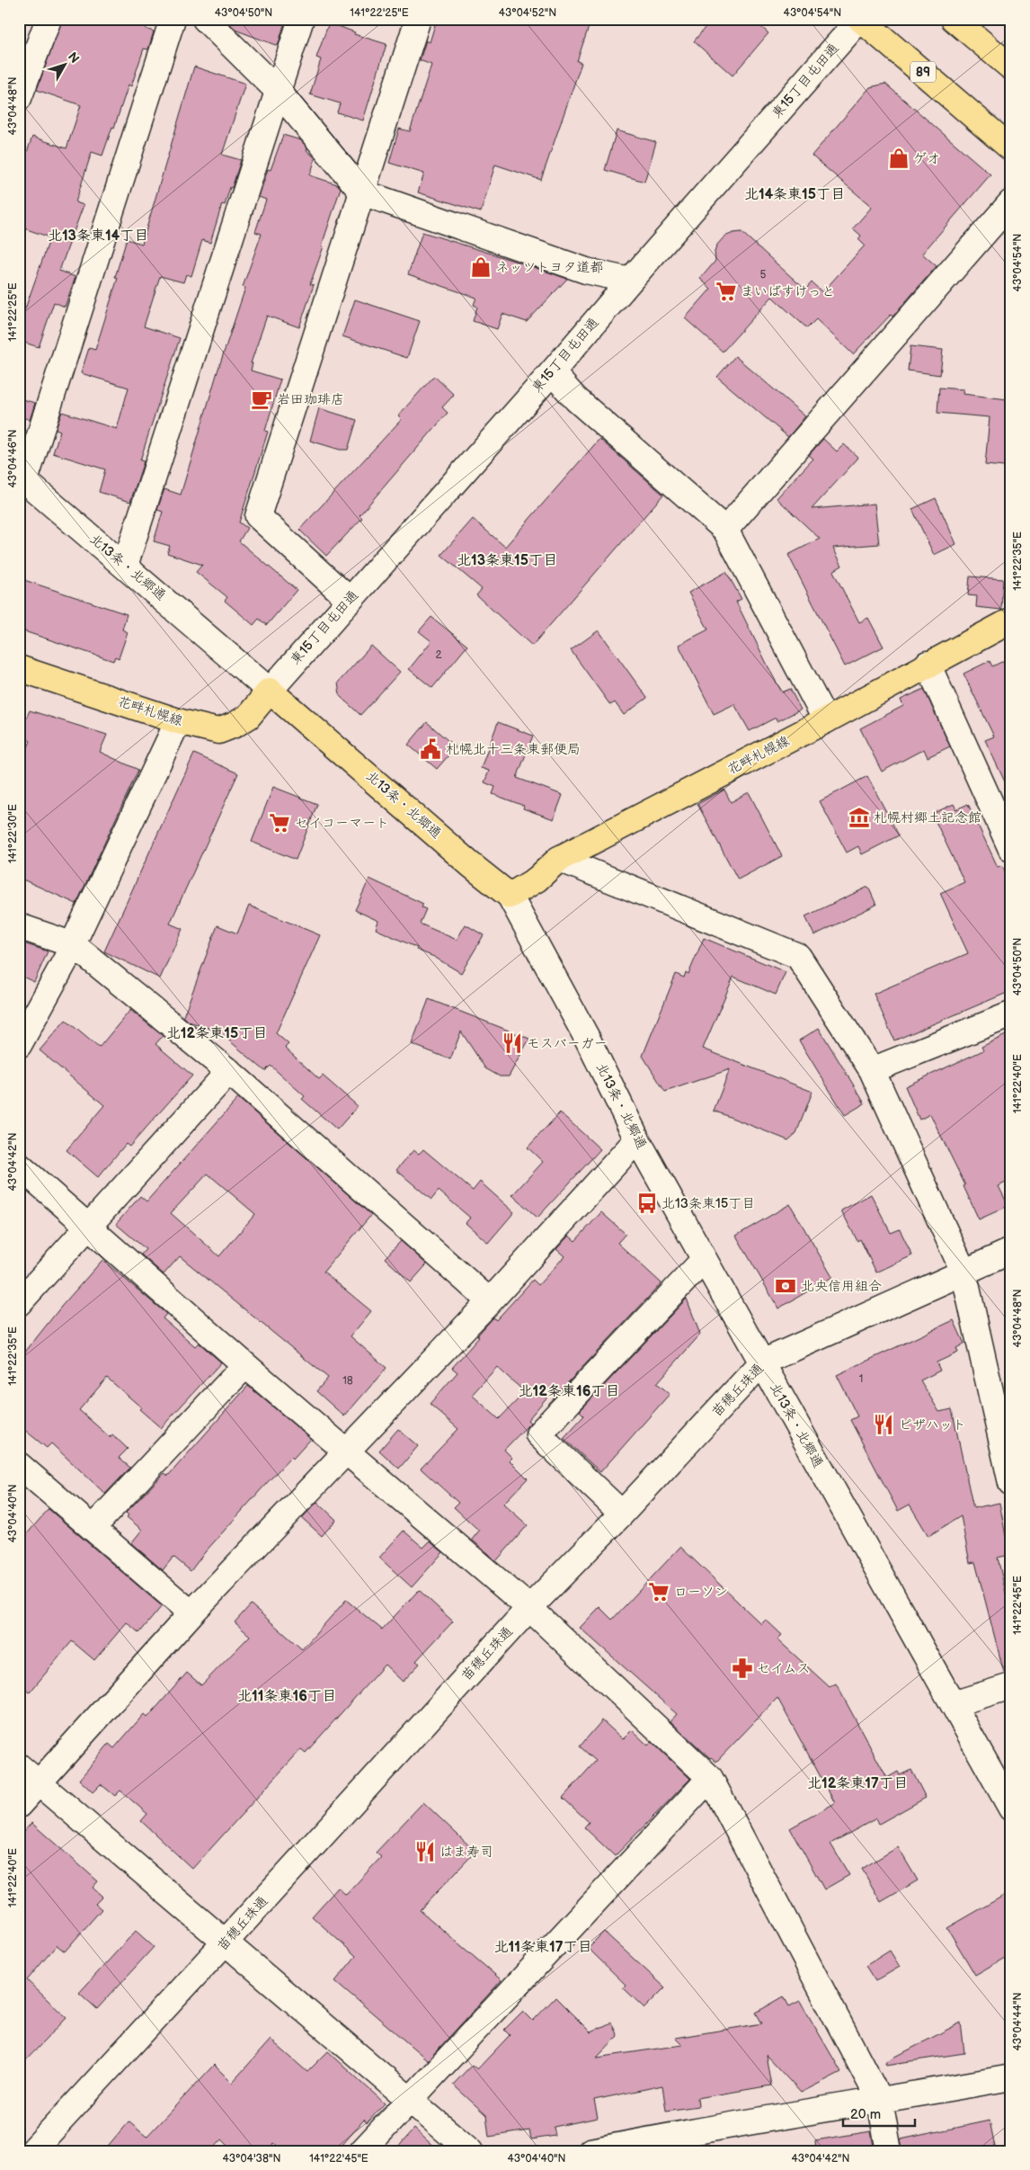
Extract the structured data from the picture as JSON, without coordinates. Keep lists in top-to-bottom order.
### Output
{
  "streets": {
    "main road": ["89", "北13条・北郷通", "花畔札幌線"],
    "street": ["東15丁目屯田通", "苗穂丘珠通"]
  },
  "crossings": [
    ["89", "東15丁目屯田通"],
    ["東15丁目屯田通", "北13条・北郷通"],
    ["東15丁目屯田通", "花畔札幌線"],
    ["北13条・北郷通", "花畔札幌線"],
    ["北13条・北郷通", "苗穂丘珠通"]
  ],
  "districts": [
    "北14条東15丁目",
    "北13条東14丁目",
    "北13条東15丁目",
    "北12条東15丁目",
    "北12条東16丁目",
    "北11条東16丁目",
    "北12条東17丁目",
    "北11条東17丁目"
  ],
  "places": {
    "shop": ["ゲオ", "ネッツトヨタ道都"],
    "supermarket": ["まいばすけっと", "セイコーマート", "ローソン"],
    "cafe": ["岩田珈琲店"],
    "public building": ["札幌北十三条東郵便局"],
    "museum": ["札幌村郷土記念館"],
    "restaurant": ["モスバーガー", "ピザハット", "はま寿司"],
    "bus stop": ["北13条東15丁目"],
    "bank": ["北央信用組合"],
    "pharmacy": ["セイムス"]
  },
  "house_numbers": [
    "5",
    "2",
    "1",
    "18"
  ],
  "scale_bar": "20 m",
  "north": "top right",
  "coordinates": [
    "43°04'50\"N",
    "141°22'25\"E",
    "43°04'52\"N",
    "43°04'54\"N",
    "43°04'48\"N",
    "43°04'46\"N",
    "141°22'35\"E",
    "141°22'30\"E",
    "141°22'40\"E",
    "43°04'42\"N",
    "43°04'40\"N",
    "141°22'45\"E",
    "43°04'44\"N",
    "43°04'38\"N"
  ]
}
